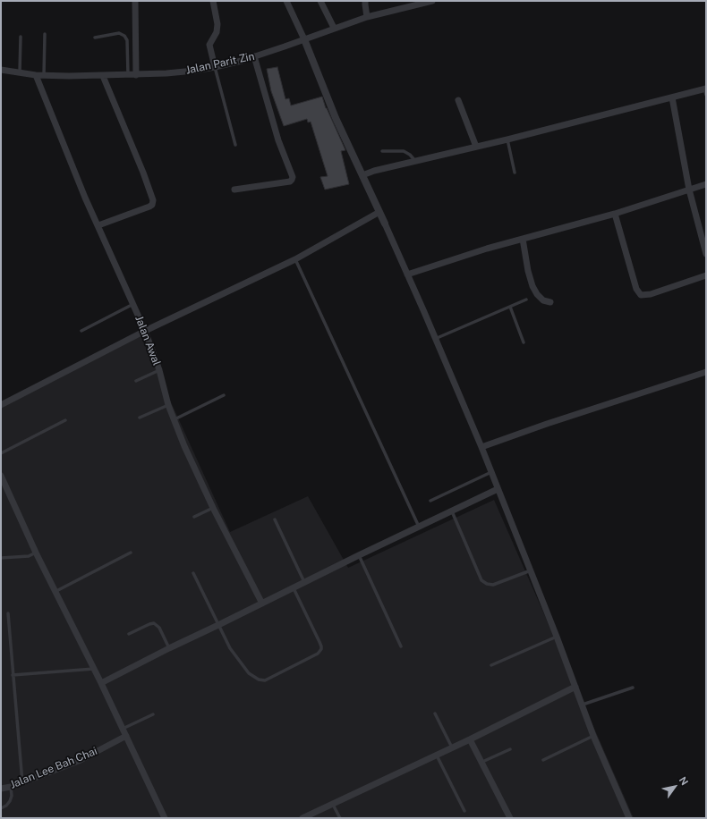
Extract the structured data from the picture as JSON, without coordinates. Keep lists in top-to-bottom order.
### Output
{
  "streets": {
    "street": ["Jalan Parit Zin", "Jalan Awal", "Jalan Lee Bah Chai"]
  },
  "crossings": [
    ["Jalan Parit Zin", "Jalan Awal"]
  ],
  "north": "top right"
}
